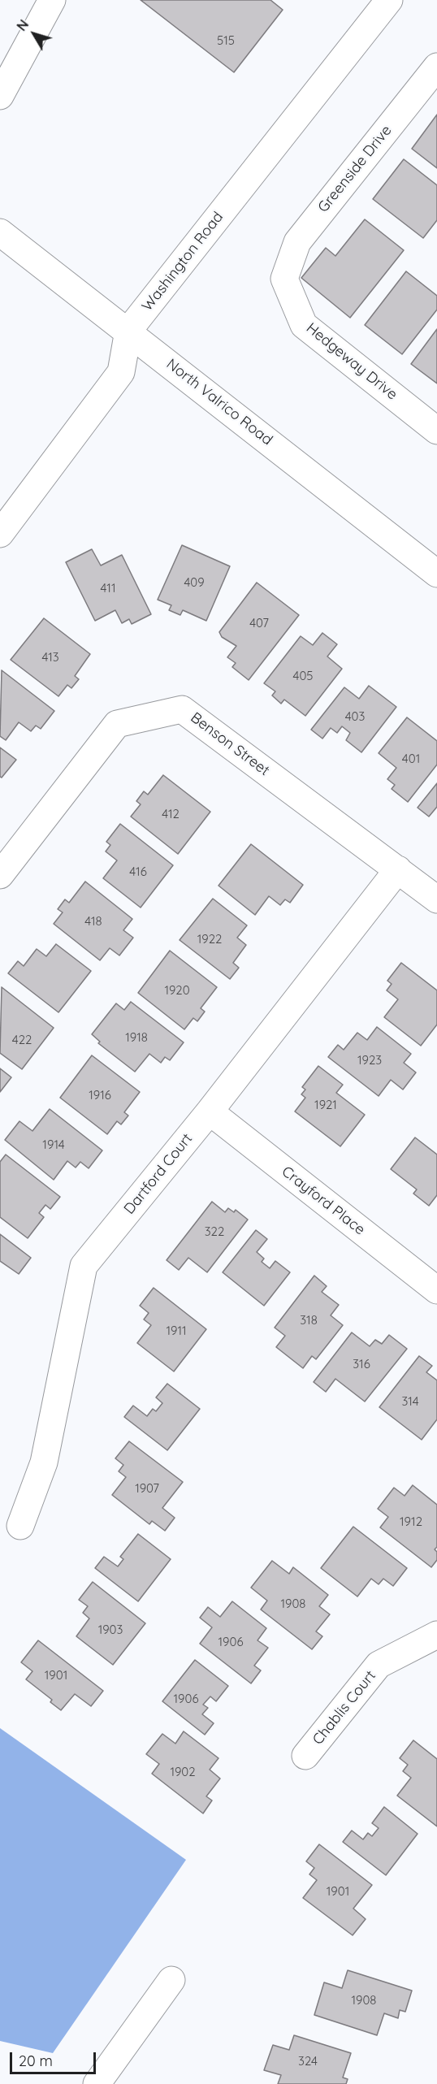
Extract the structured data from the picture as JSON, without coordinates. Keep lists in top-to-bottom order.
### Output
{
  "streets": {
    "street": [
      "Greenside Drive",
      "Washington Road",
      "Hedgeway Drive",
      "North Valrico Road",
      "Benson Street",
      "Dartford Court",
      "Crayford Place",
      "Chablis Court"
    ]
  },
  "crossings": [
    ["Greenside Drive", "Hedgeway Drive"],
    ["Washington Road", "North Valrico Road"],
    ["Benson Street", "Dartford Court"],
    ["Dartford Court", "Crayford Place"]
  ],
  "house_numbers": [
    "515",
    "409",
    "411",
    "407",
    "413",
    "405",
    "403",
    "401",
    "412",
    "416",
    "418",
    "1922",
    "1920",
    "1918",
    "422",
    "1923",
    "1916",
    "1921",
    "1914",
    "322",
    "318",
    "1911",
    "316",
    "314",
    "1907",
    "1912",
    "1908",
    "1903",
    "1906",
    "1901",
    "1906",
    "1902",
    "1901",
    "1908",
    "324"
  ],
  "scale_bar": "20 m",
  "north": "top left"
}
